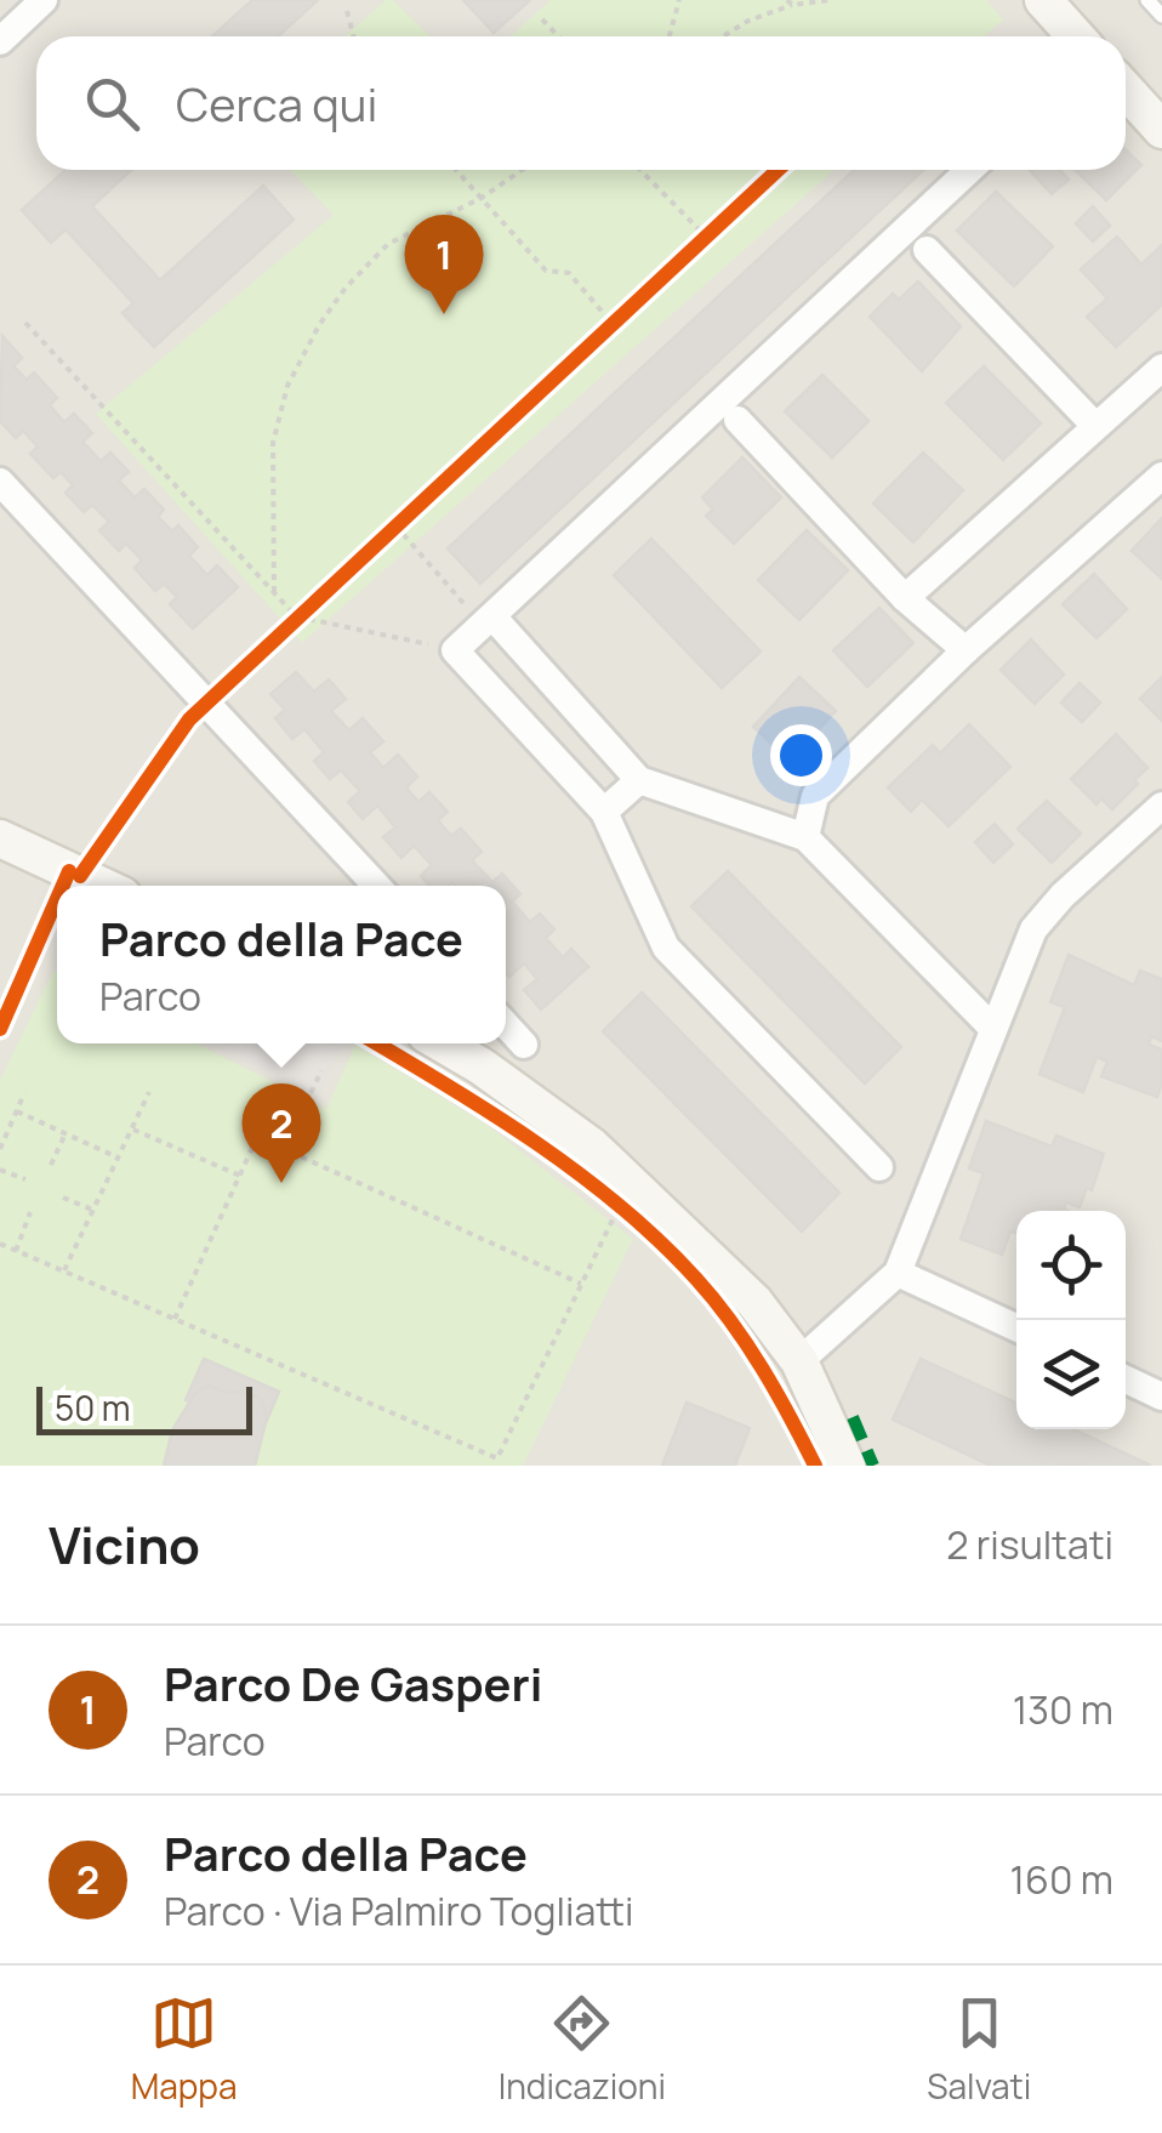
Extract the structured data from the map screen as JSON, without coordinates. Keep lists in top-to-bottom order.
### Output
{
  "scale_bar": "50 m",
  "page": {
    "search": "Cerca qui",
    "pins": ["1", "2"],
    "popup": ["Parco della Pace", "Parco"],
    "scale": "50 m",
    "heading": ["Vicino", "2 risultati"],
    "list": [
      {
        "mark": "1",
        "name": "Parco De Gasperi",
        "note": "Parco",
        "value": "130 m"
      },
      {
        "mark": "2",
        "name": "Parco della Pace",
        "note": "Parco · Via Palmiro Togliatti",
        "value": "160 m"
      }
    ],
    "nav": ["Mappa", "Indicazioni", "Salvati"]
  }
}
